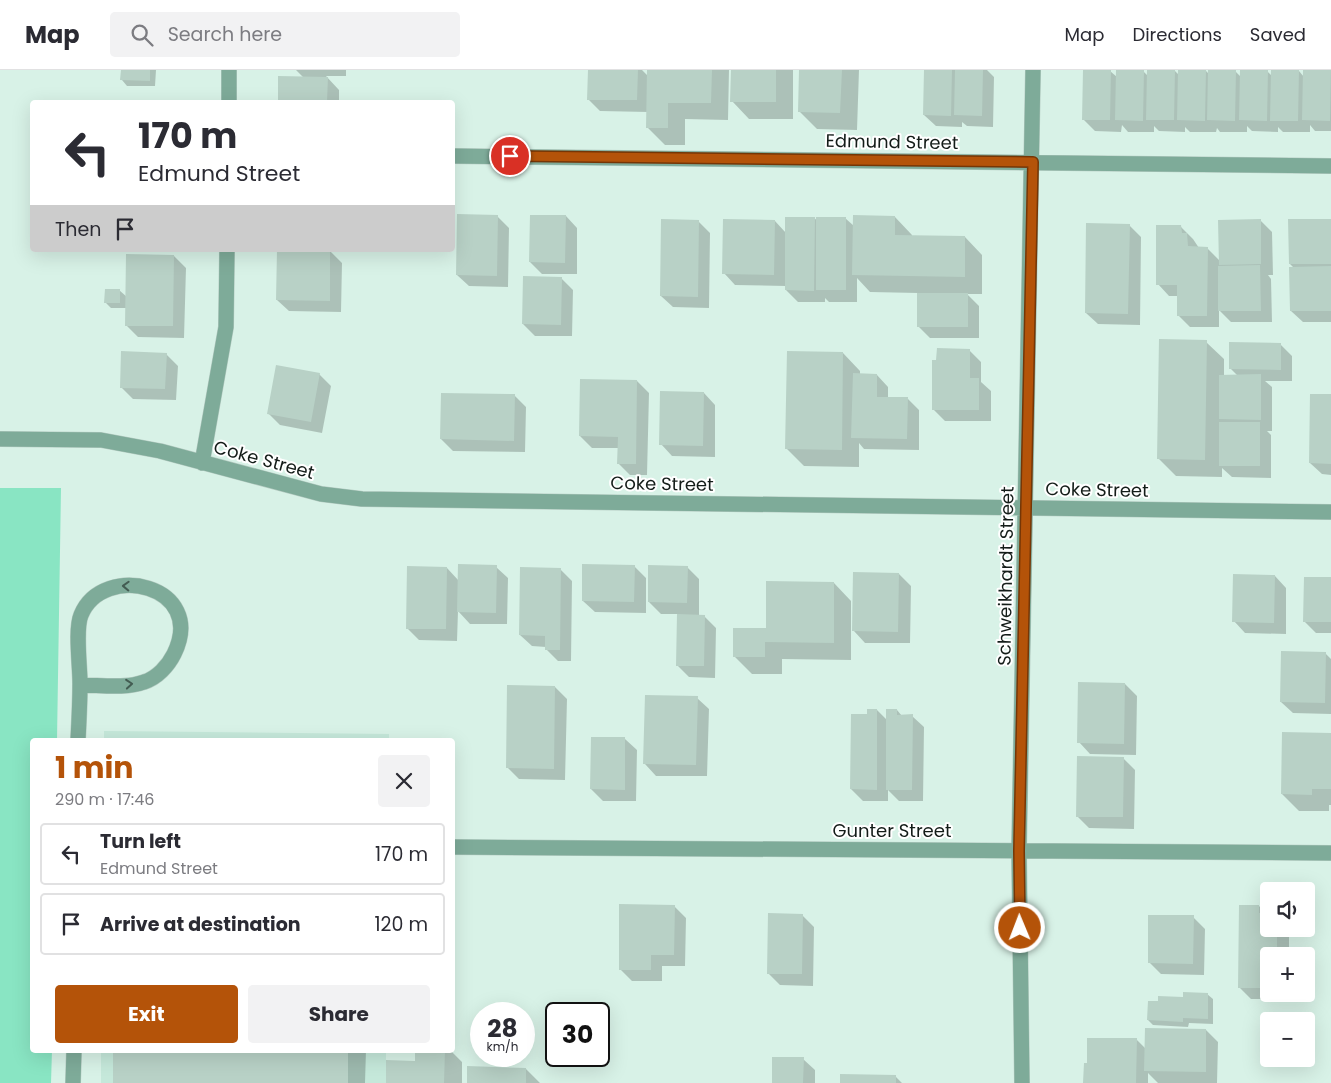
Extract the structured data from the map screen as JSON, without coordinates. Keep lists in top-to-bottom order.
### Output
{
  "streets": {
    "street": [
      "Edmund Street",
      "Coke Street",
      "Schweikhardt Street",
      "Gunter Street"
    ]
  },
  "crossings": [
    ["Edmund Street", "Schweikhardt Street"],
    ["Coke Street", "Schweikhardt Street"],
    ["Schweikhardt Street", "Gunter Street"]
  ],
  "page": {
    "header": "Map",
    "search": "Search here",
    "nav": ["Map", "Directions", "Saved"],
    "turn": ["170 m", "Edmund Street"],
    "then": "Then",
    "heading": ["1 min", "290 m · 17:46"],
    "list": [
      {
        "name": "Turn left",
        "note": "Edmund Street",
        "value": "170 m"
      },
      {
        "name": "Arrive at destination",
        "value": "120 m"
      }
    ],
    "map_buttons": ["+", "−"],
    "buttons": ["Exit", "Share"],
    "speed": "28 km/h",
    "limit": "30"
  }
}
